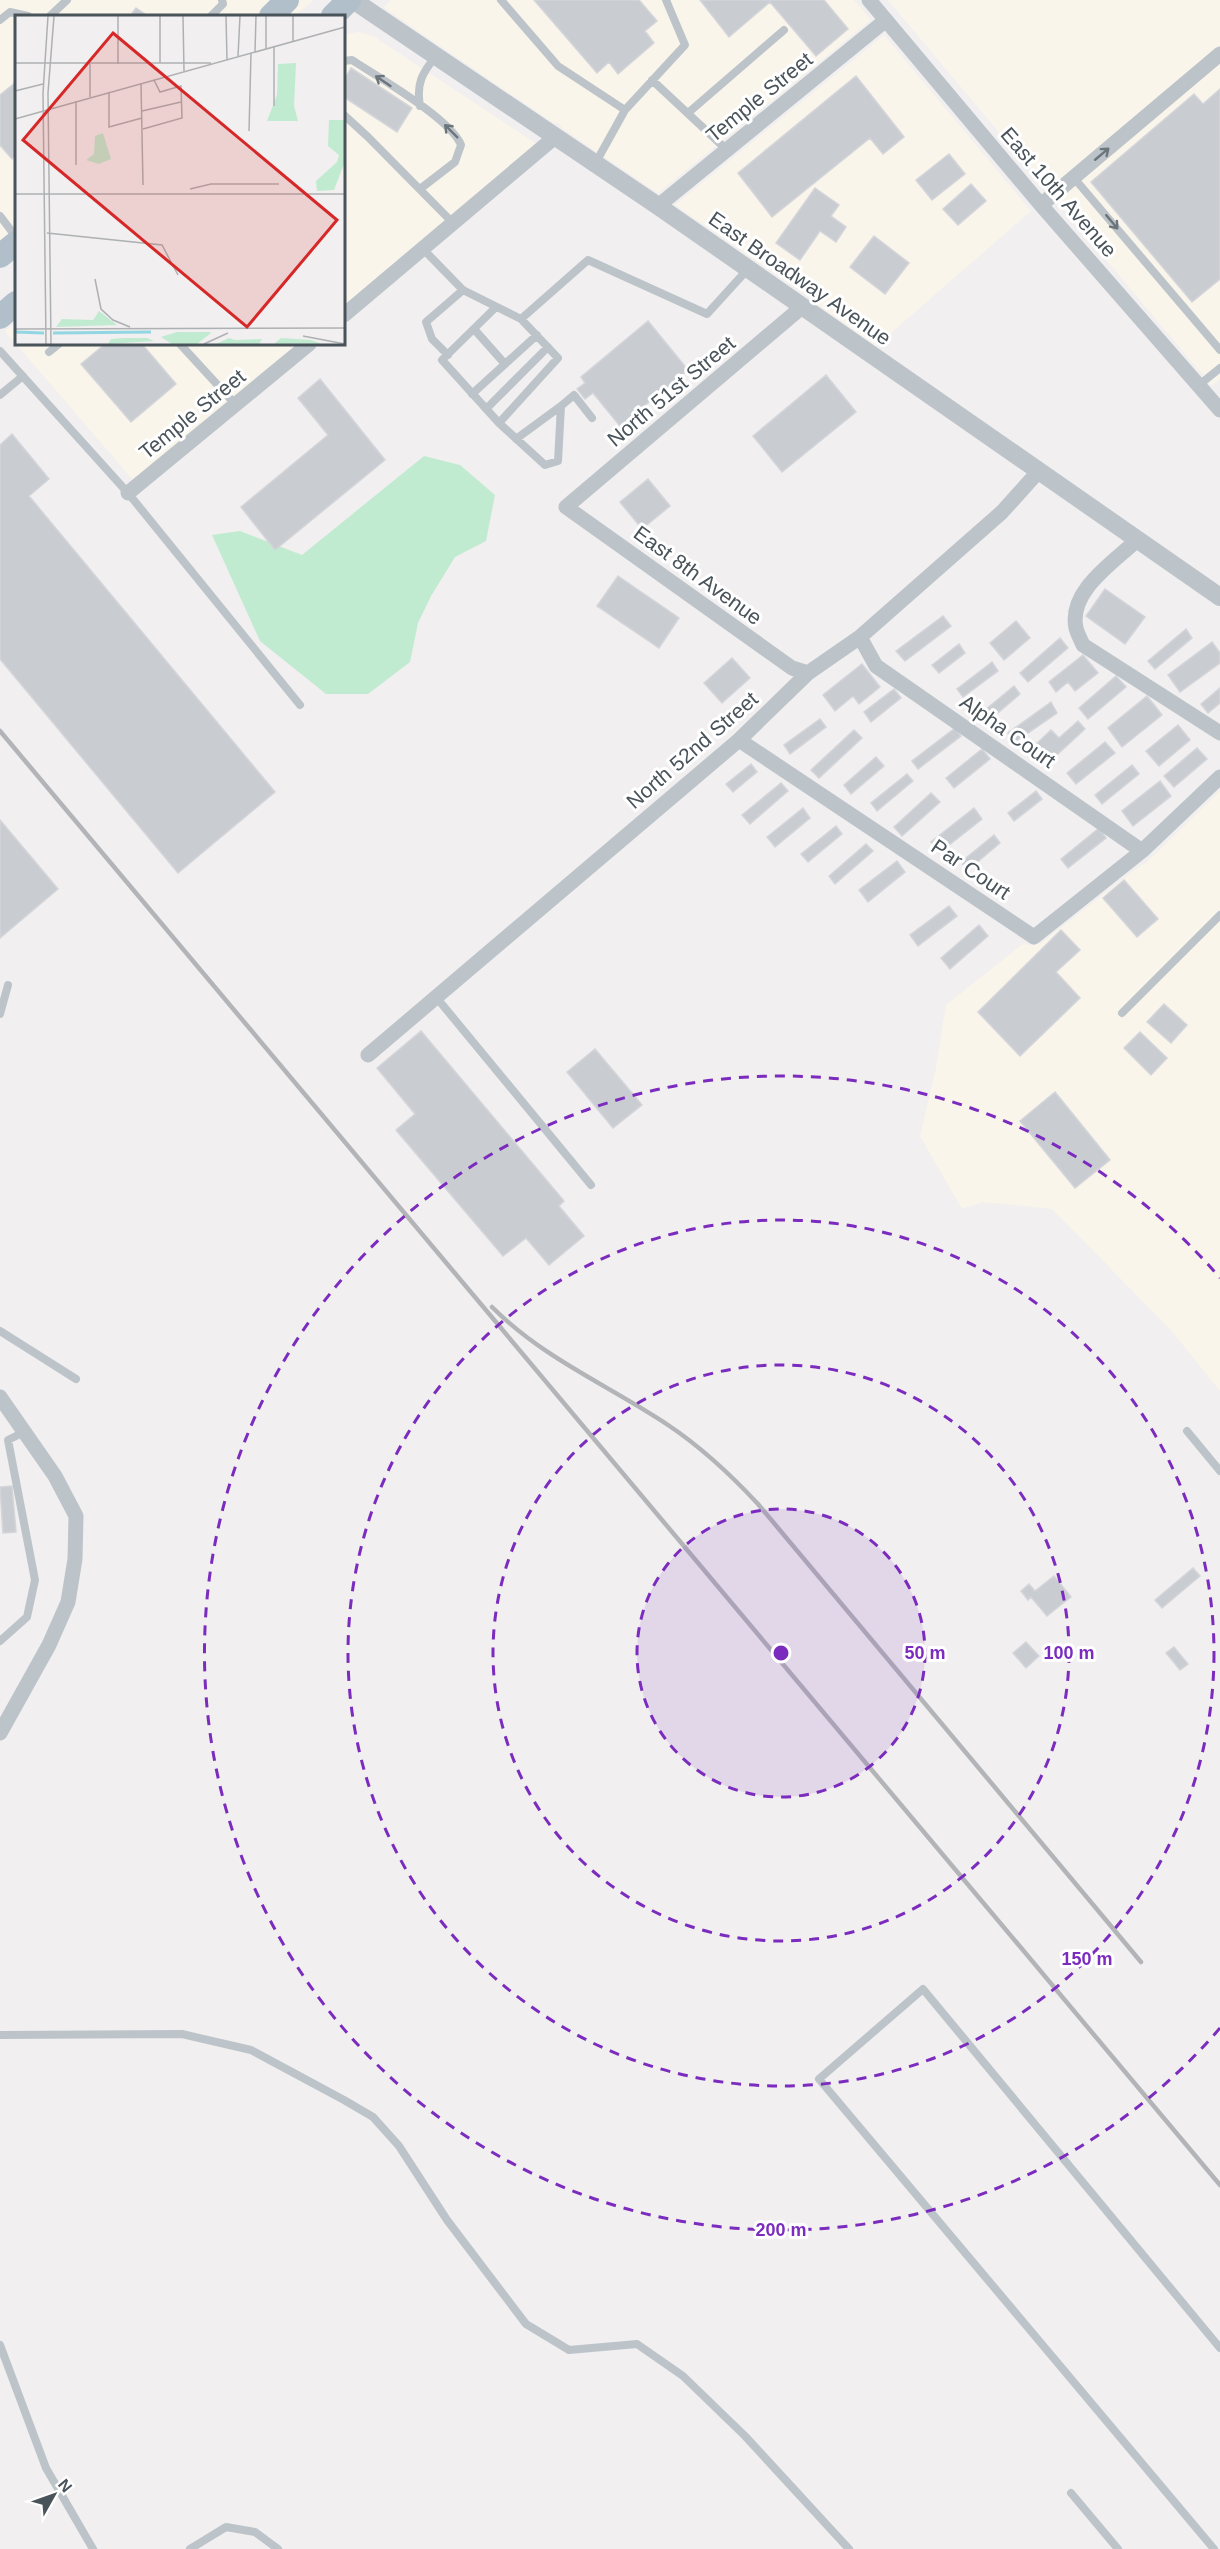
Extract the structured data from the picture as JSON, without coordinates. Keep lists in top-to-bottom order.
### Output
{
  "streets": {
    "street": [
      "Temple Street",
      "East 10th Avenue",
      "East Broadway Avenue",
      "North 51st Street",
      "East 8th Avenue",
      "Alpha Court",
      "North 52nd Street",
      "Par Court"
    ]
  },
  "crossings": [
    ["Temple Street", "East 10th Avenue"],
    ["Temple Street", "East Broadway Avenue"],
    ["East Broadway Avenue", "North 51st Street"],
    ["East Broadway Avenue", "North 52nd Street"],
    ["North 51st Street", "East 8th Avenue"],
    ["East 8th Avenue", "North 52nd Street"],
    ["Alpha Court", "North 52nd Street"],
    ["Alpha Court", "Par Court"],
    ["North 52nd Street", "Par Court"]
  ],
  "north": "top right",
  "rings": [
    "50 m",
    "100 m",
    "150 m",
    "200 m"
  ]
}
